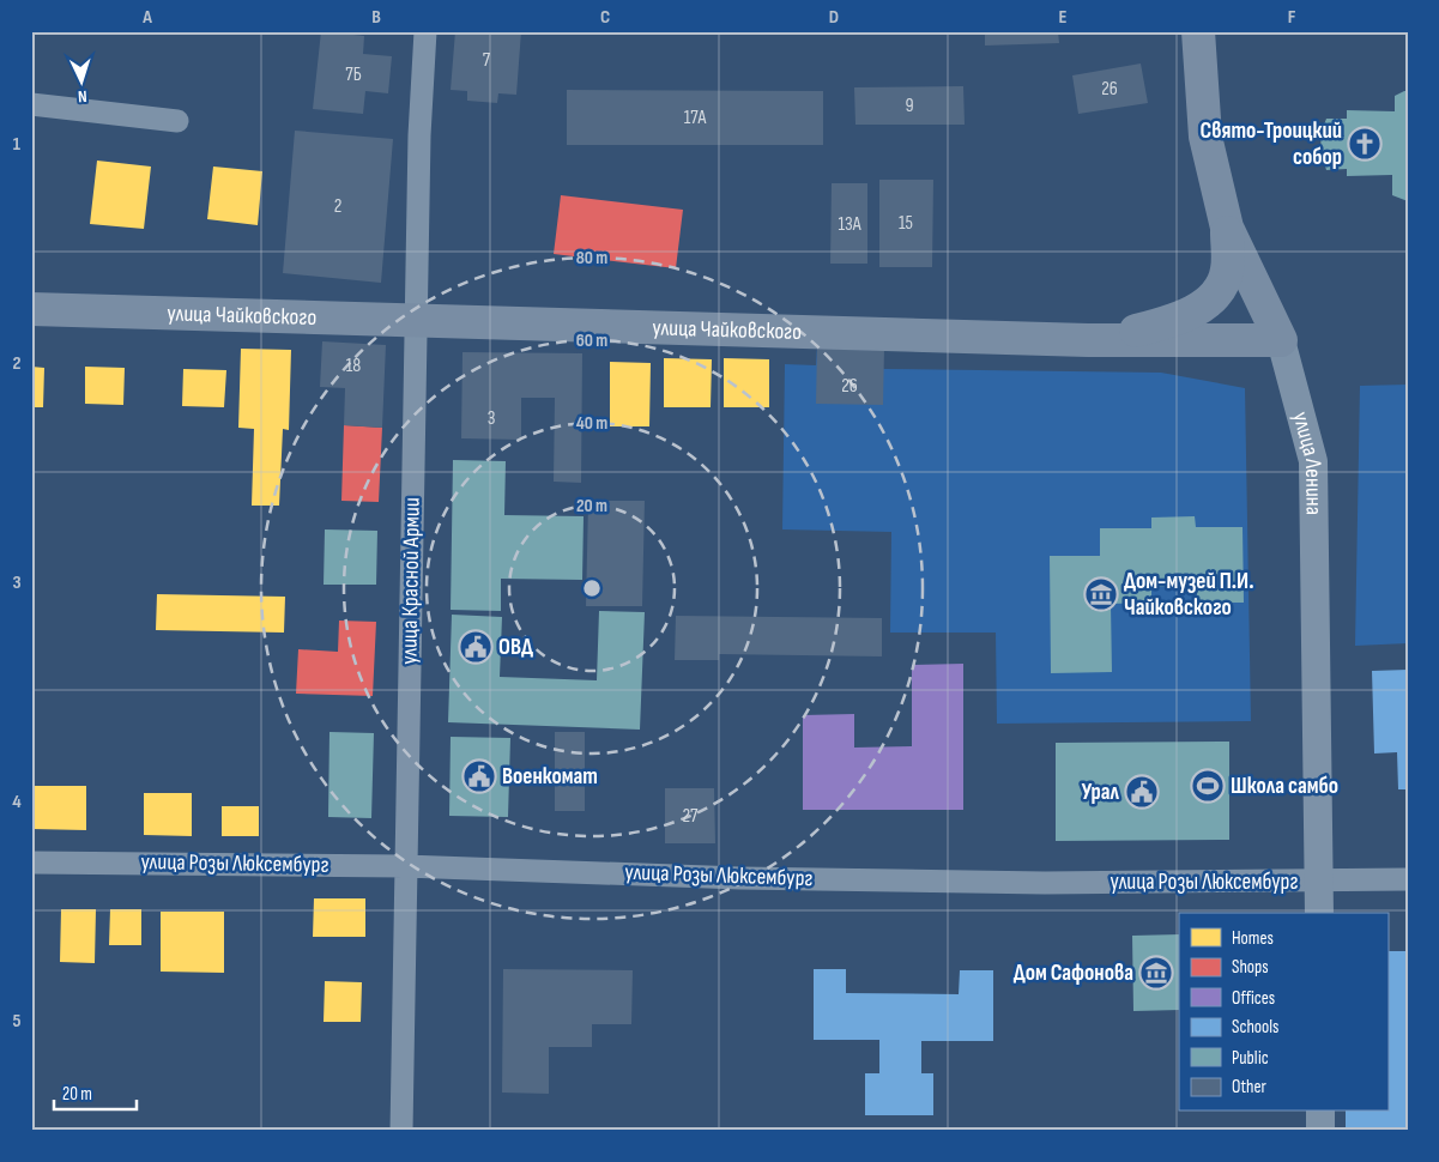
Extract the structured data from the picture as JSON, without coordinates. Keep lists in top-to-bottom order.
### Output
{
  "streets": {
    "main road": ["улица Чайковского", "улица Ленина"],
    "street": ["улица Красной Армии", "улица Розы Люксембург"]
  },
  "crossings": [
    ["улица Чайковского", "улица Ленина"],
    ["улица Чайковского", "улица Красной Армии"],
    ["улица Ленина", "улица Розы Люксембург"],
    ["улица Красной Армии", "улица Розы Люксембург"]
  ],
  "places": {
    "church": ["Свято-Троицкий собор"],
    "museum": ["Дом-музей П.И. Чайковского", "Дом Сафонова"],
    "public building": ["ОВД", "Военкомат", "Урал"],
    "sports": ["Школа самбо"]
  },
  "house_numbers": [
    "7",
    "7Б",
    "26",
    "9",
    "17А",
    "2",
    "15",
    "13А",
    "18",
    "26",
    "3",
    "27"
  ],
  "legend": [
    "Homes",
    "Shops",
    "Offices",
    "Schools",
    "Public",
    "Other"
  ],
  "scale_bar": "20 m",
  "north": "bottom",
  "grid": {
    "columns": [
      "A",
      "B",
      "C",
      "D",
      "E",
      "F"
    ],
    "rows": [
      "1",
      "2",
      "3",
      "4",
      "5"
    ]
  },
  "rings": [
    "80 m",
    "60 m",
    "40 m",
    "20 m"
  ]
}
